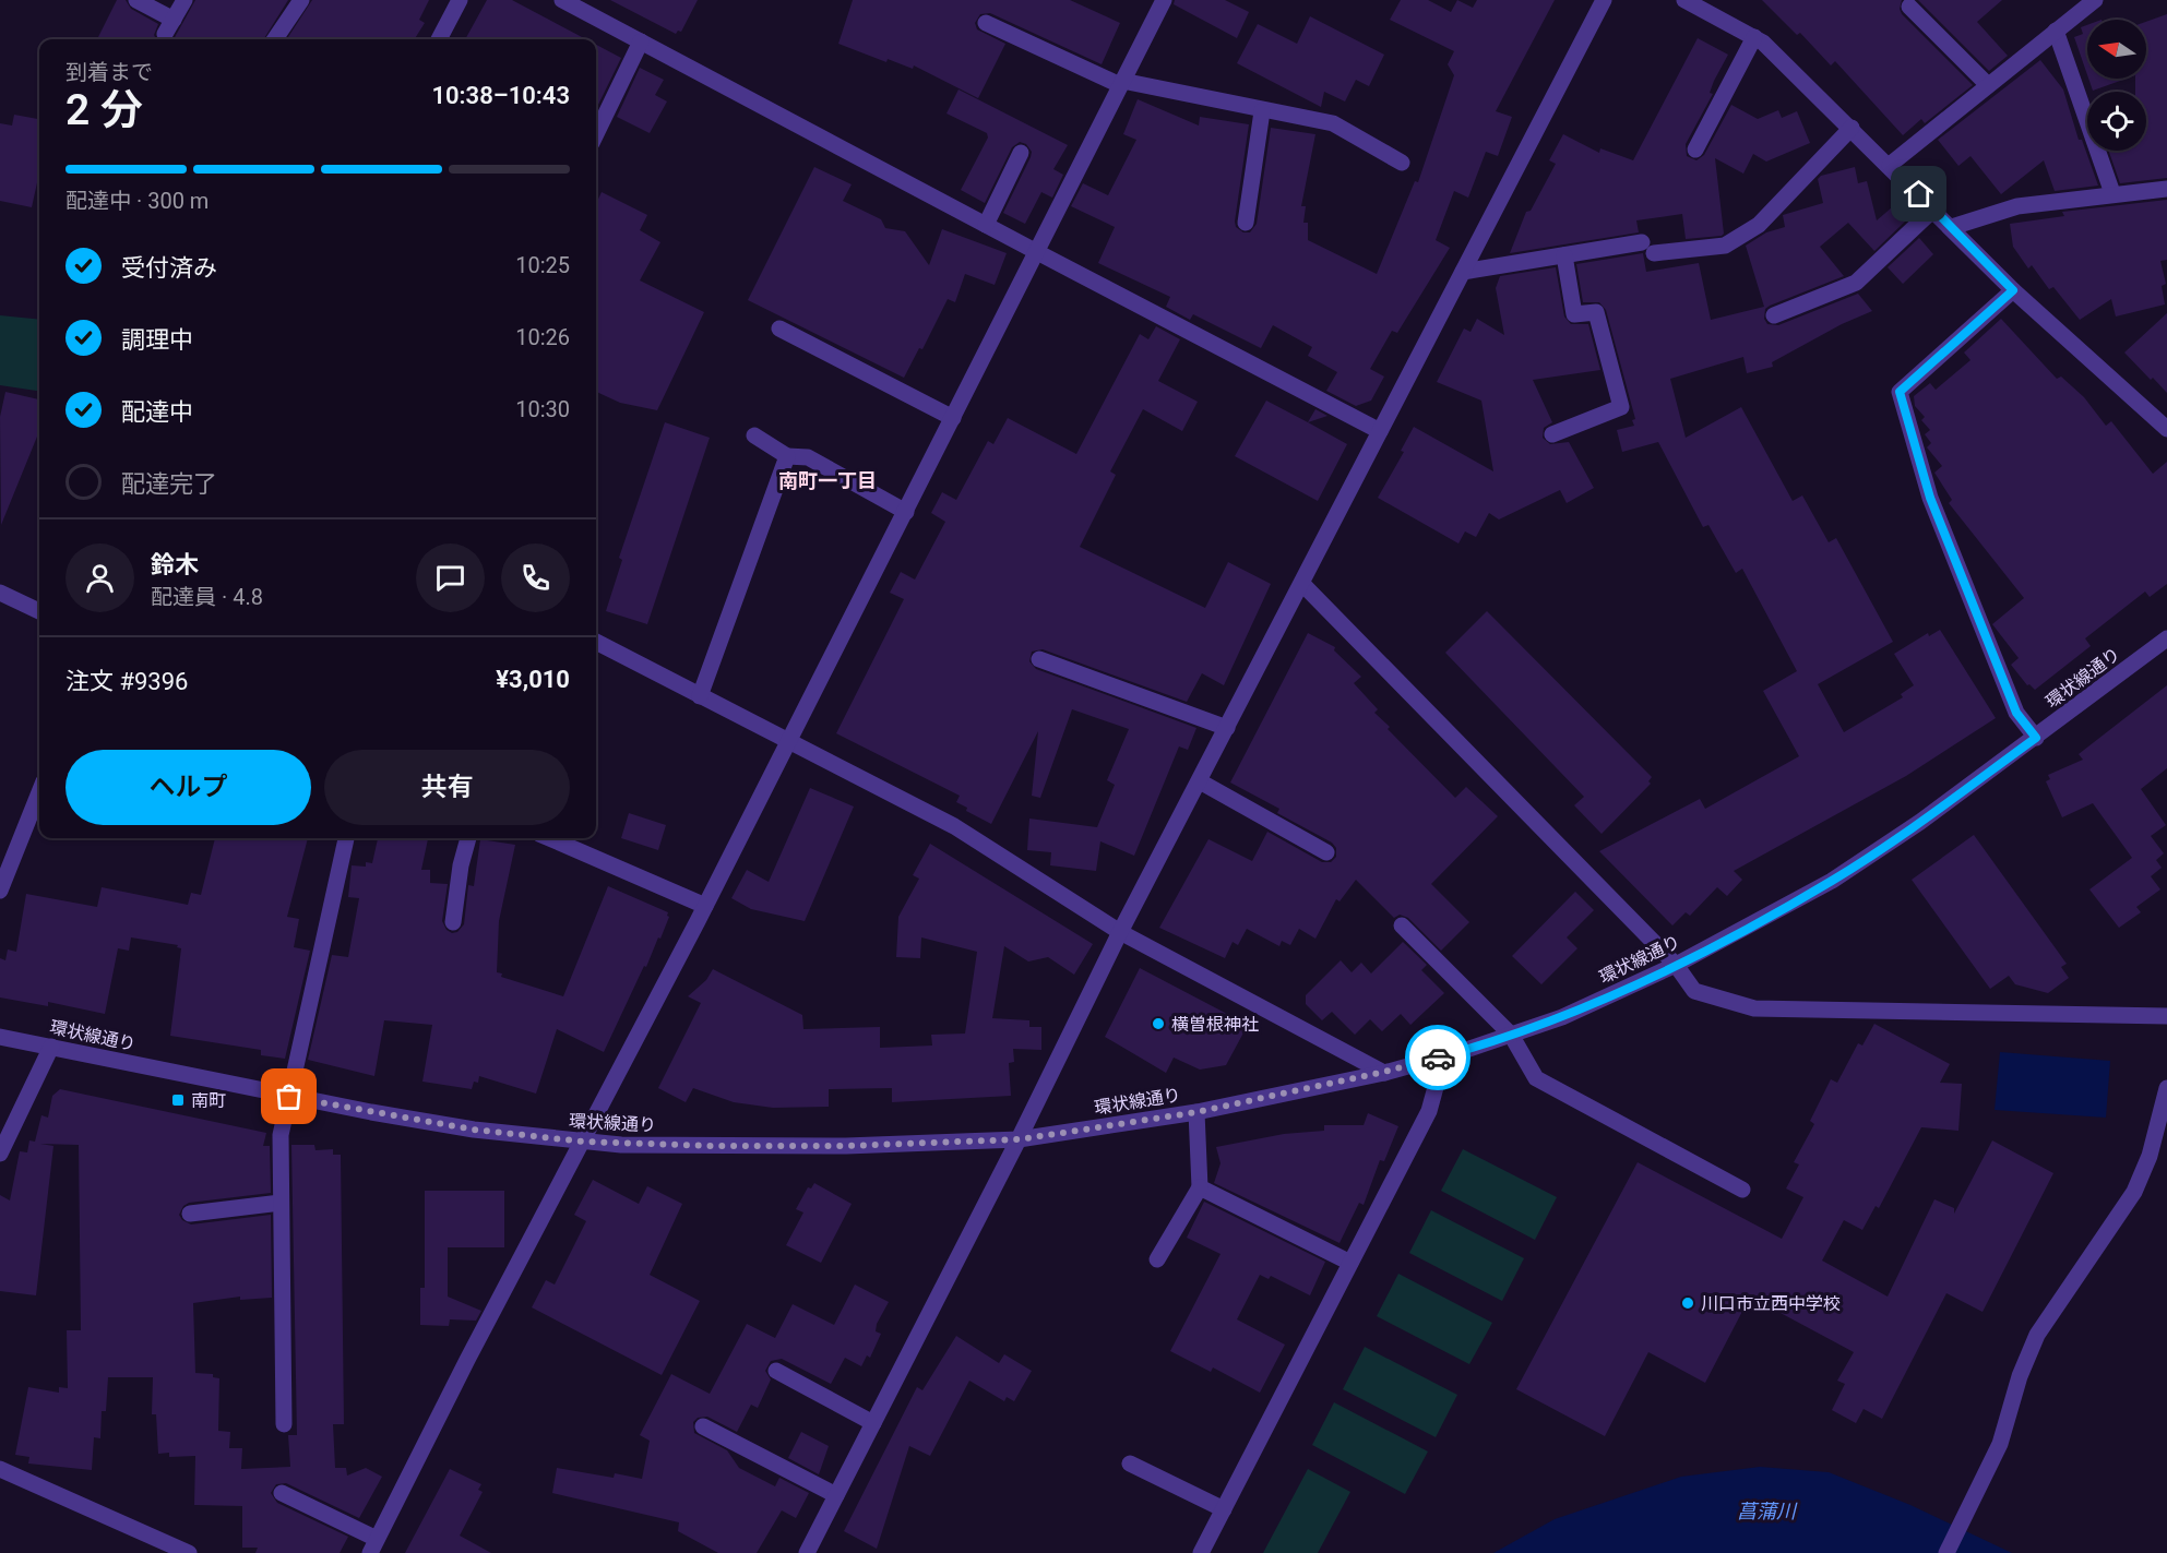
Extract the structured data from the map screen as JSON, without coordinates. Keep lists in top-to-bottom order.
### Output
{
  "streets": {
    "street": ["環状線通り"]
  },
  "districts": ["南町一丁目"],
  "water": ["菖蒲川"],
  "places": {
    "other": ["横曽根神社", "川口市立西中学校"],
    "transit": ["南町"]
  },
  "north": "left",
  "page": {
    "heading": ["2 分", "到着まで", "10:38–10:43"],
    "panel": [
      "鈴木",
      "配達員 · 4.8",
      "注文 #9396",
      "¥3,010"
    ],
    "bar": "配達中 · 300 m",
    "list": [
      ["受付済み", "10:25"],
      ["調理中", "10:26"],
      ["配達中", "10:30"],
      "配達完了"
    ],
    "buttons": ["ヘルプ", "共有"]
  }
}
